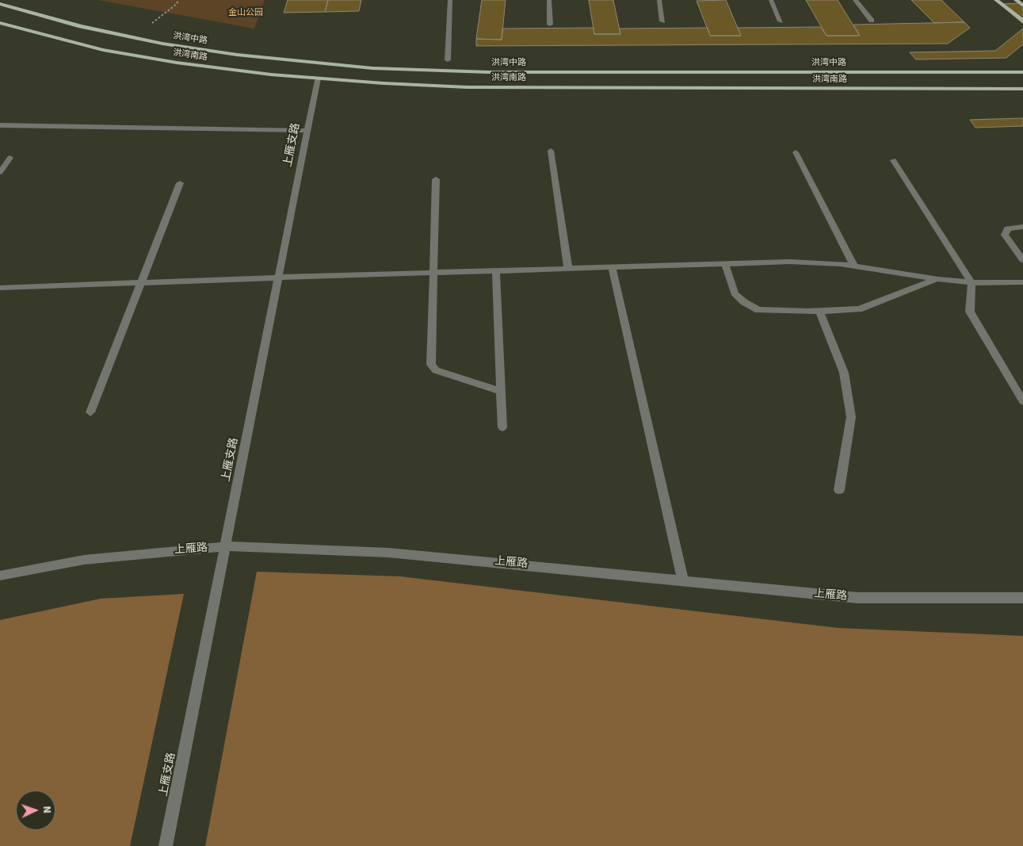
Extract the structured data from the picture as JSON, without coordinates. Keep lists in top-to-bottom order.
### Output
{
  "streets": {
    "main road": ["洪湾中路", "洪湾南路"],
    "street": ["上雁支路", "上雁路"]
  },
  "crossings": [
    ["洪湾南路", "上雁支路"],
    ["上雁支路", "上雁路"]
  ],
  "parks": ["金山公园"],
  "north": "right"
}
